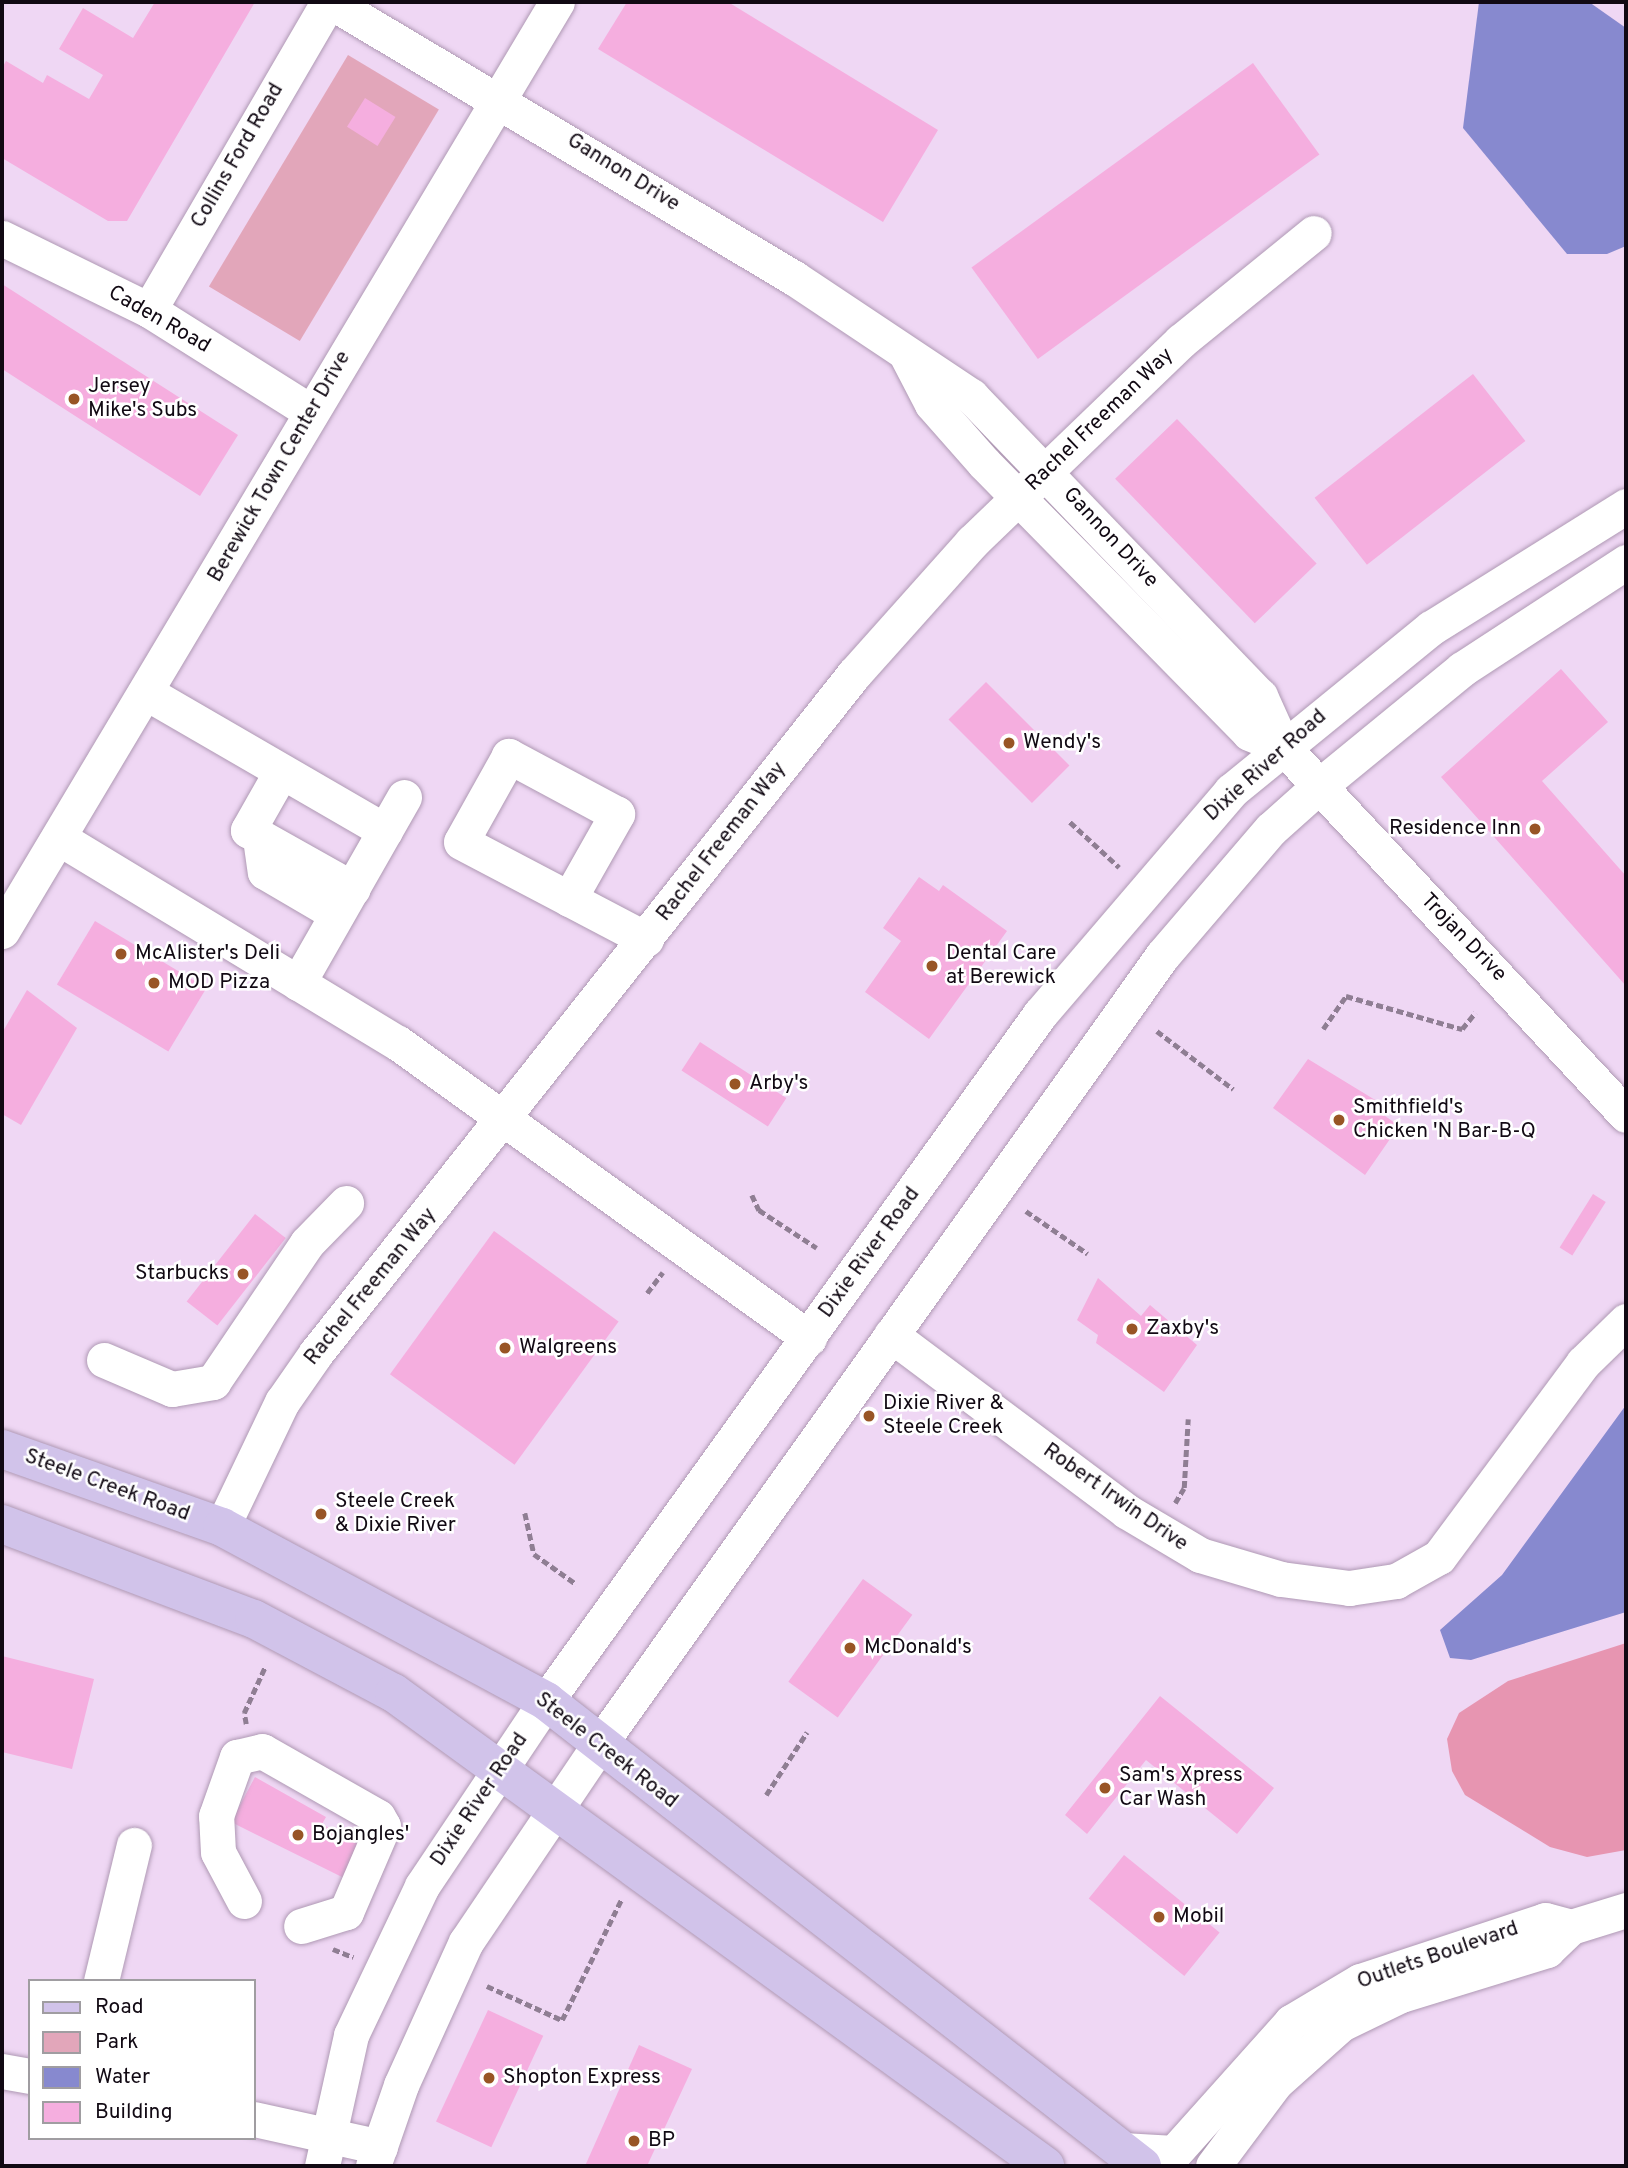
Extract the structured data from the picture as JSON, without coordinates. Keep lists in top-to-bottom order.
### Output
{
  "streets": {
    "main road": ["Steele Creek Road"],
    "street": [
      "Collins Ford Road",
      "Gannon Drive",
      "Caden Road",
      "Rachel Freeman Way",
      "Berewick Town Center Drive",
      "Dixie River Road",
      "Trojan Drive",
      "Robert Irwin Drive",
      "Outlets Boulevard"
    ]
  },
  "crossings": [
    ["Collins Ford Road", "Gannon Drive"],
    ["Collins Ford Road", "Caden Road"],
    ["Gannon Drive", "Rachel Freeman Way"],
    ["Gannon Drive", "Berewick Town Center Drive"],
    ["Gannon Drive", "Dixie River Road"],
    ["Gannon Drive", "Trojan Drive"],
    ["Caden Road", "Berewick Town Center Drive"],
    ["Rachel Freeman Way", "Steele Creek Road"],
    ["Dixie River Road", "Trojan Drive"],
    ["Dixie River Road", "Steele Creek Road"],
    ["Dixie River Road", "Robert Irwin Drive"],
    ["Steele Creek Road", "Outlets Boulevard"]
  ],
  "places": [
    "Jersey Mike's Subs",
    "Wendy's",
    "Residence Inn",
    "McAlister's Deli",
    "Dental Care at Berewick",
    "MOD Pizza",
    "Arby's",
    "Smithfield's Chicken 'N Bar-B-Q",
    "Starbucks",
    "Zaxby's",
    "Walgreens",
    "Dixie River & Steele Creek",
    "Steele Creek & Dixie River",
    "McDonald's",
    "Sam's Xpress Car Wash",
    "Bojangles'",
    "Mobil",
    "Shopton Express",
    "BP"
  ],
  "legend": [
    "Road",
    "Park",
    "Water",
    "Building"
  ]
}
